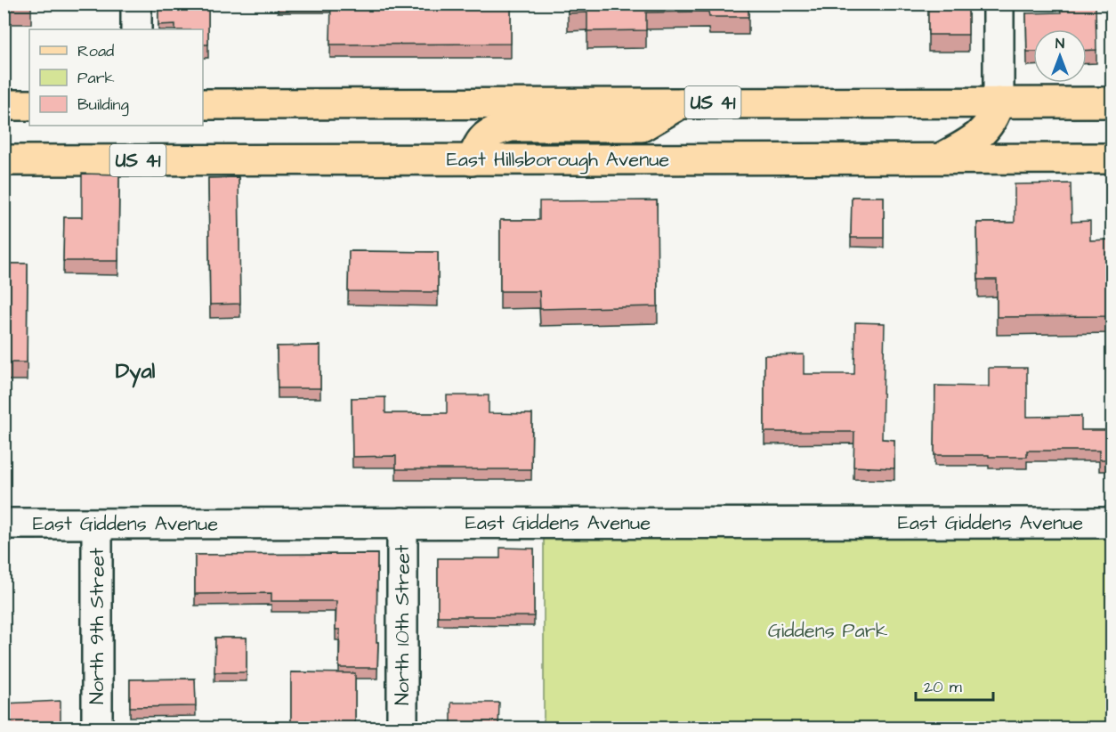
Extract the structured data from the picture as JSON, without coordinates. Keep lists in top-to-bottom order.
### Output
{
  "streets": {
    "main road": ["US 41", "East Hillsborough Avenue"],
    "street": ["East Giddens Avenue", "North 10th Street", "North 9th Street"]
  },
  "crossings": [
    ["East Giddens Avenue", "North 10th Street"],
    ["East Giddens Avenue", "North 9th Street"]
  ],
  "districts": ["Dyal"],
  "parks": ["Giddens Park"],
  "legend": ["Road", "Park", "Building"],
  "scale_bar": "20 m",
  "north": "top"
}
